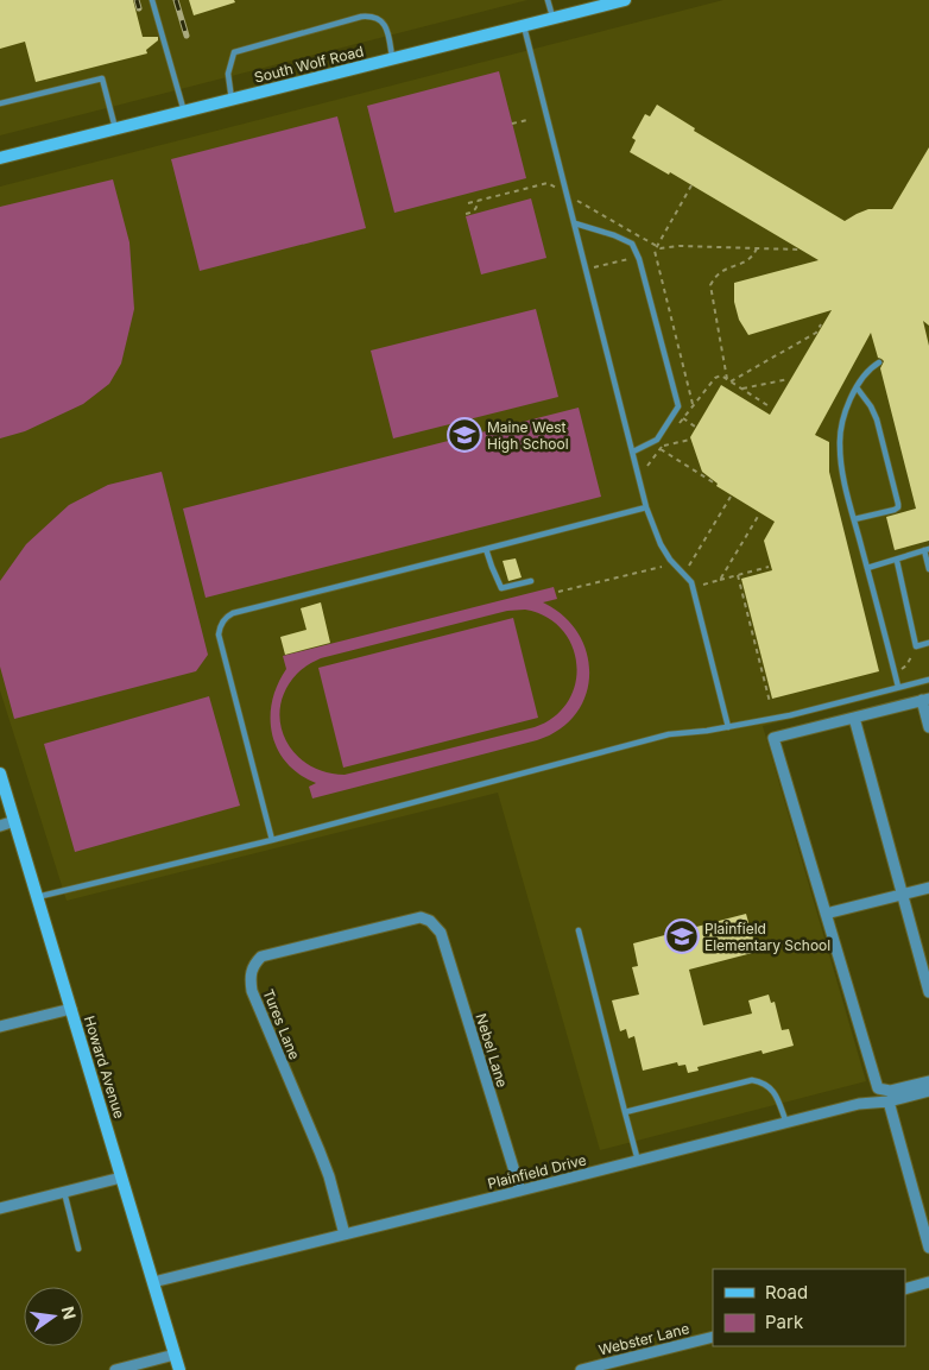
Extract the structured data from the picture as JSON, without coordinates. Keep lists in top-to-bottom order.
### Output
{
  "streets": {
    "main road": ["South Wolf Road", "Howard Avenue"],
    "street": [
      "Tures Lane",
      "Nebel Lane",
      "Plainfield Drive",
      "Webster Lane"
    ]
  },
  "crossings": [
    ["Tures Lane", "Nebel Lane"],
    ["Tures Lane", "Plainfield Drive"],
    ["Nebel Lane", "Plainfield Drive"],
    ["Howard Avenue", "Plainfield Drive"]
  ],
  "places": {
    "school or university": ["Maine West High School", "Plainfield Elementary School"]
  },
  "legend": ["Road", "Park"],
  "north": "right"
}
